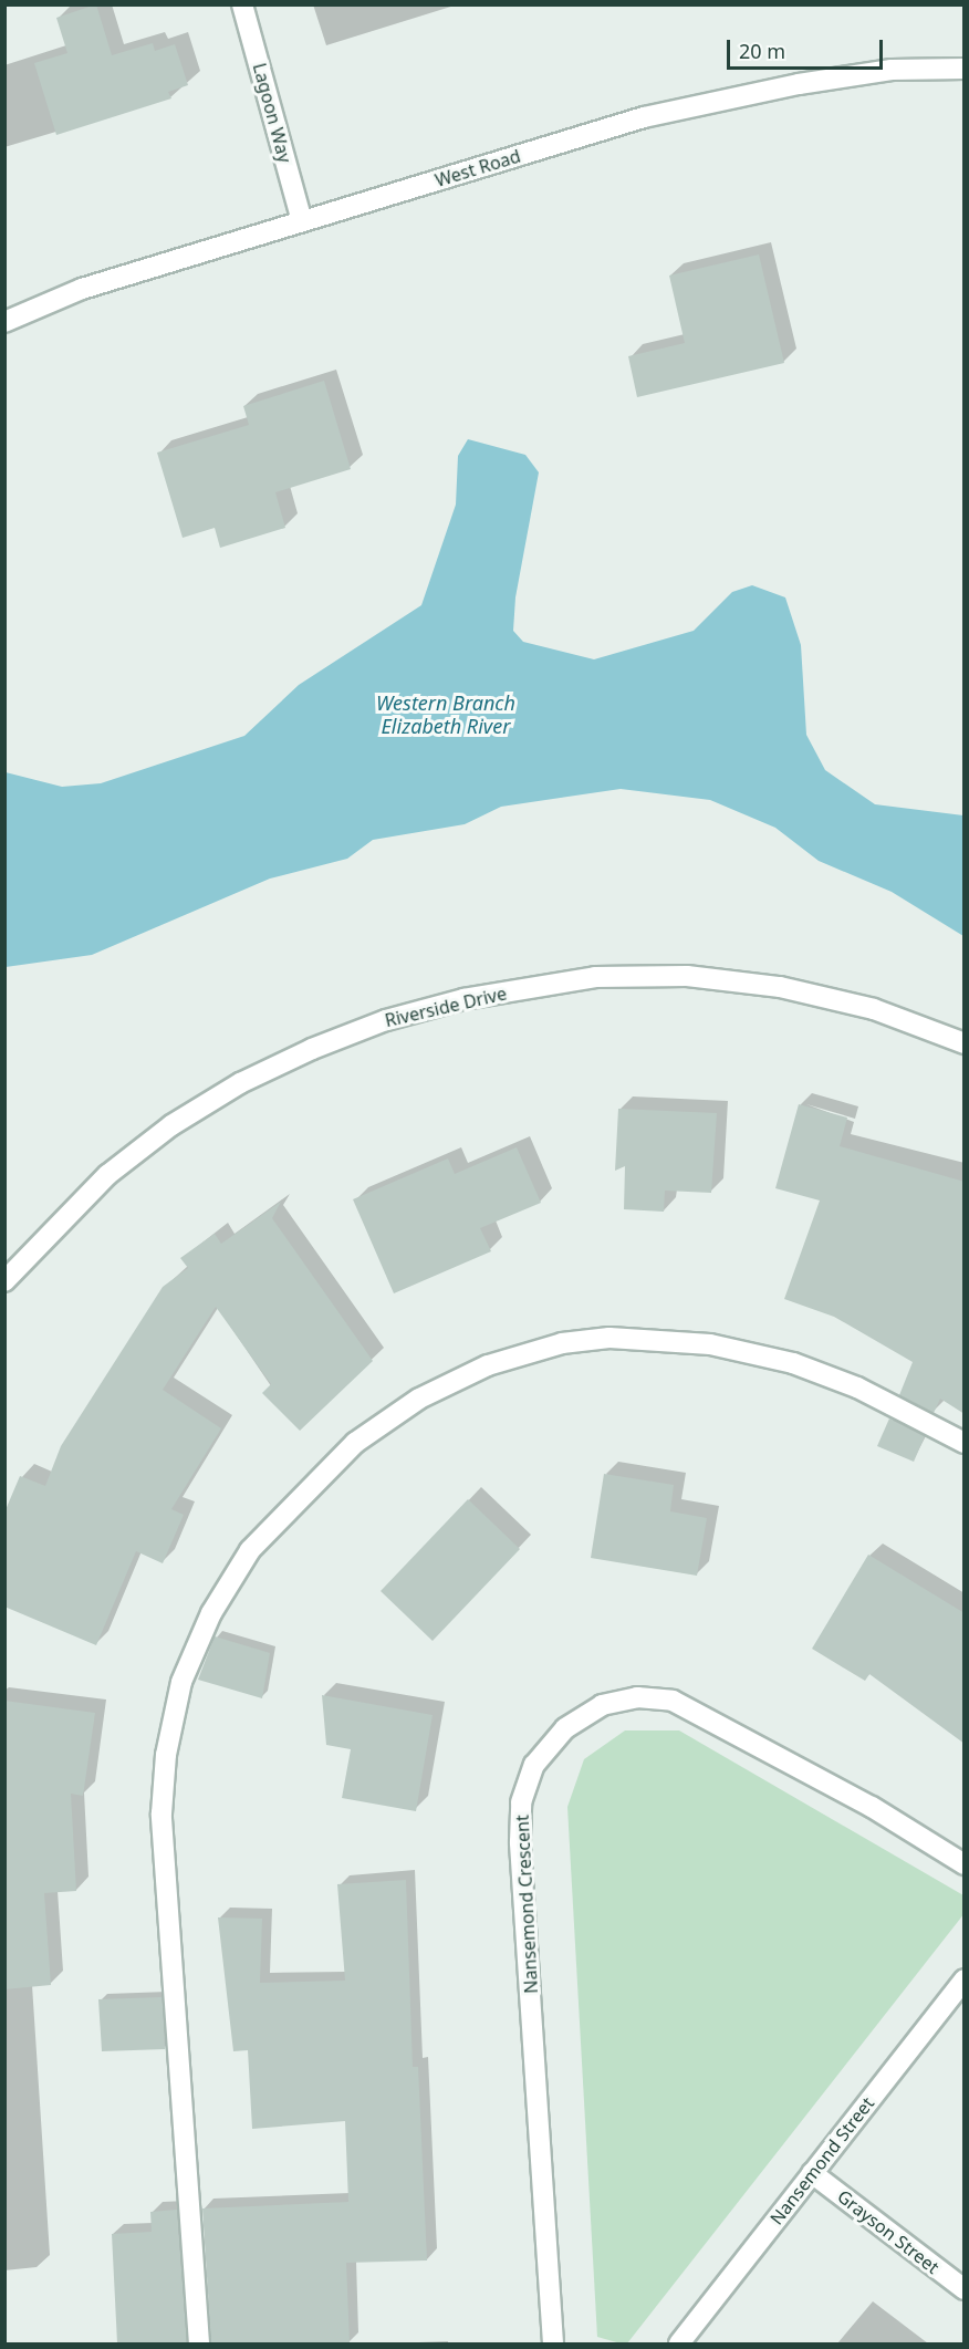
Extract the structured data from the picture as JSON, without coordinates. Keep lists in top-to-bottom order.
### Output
{
  "streets": {
    "street": [
      "Lagoon Way",
      "West Road",
      "Riverside Drive",
      "Nansemond Crescent",
      "Nansemond Street",
      "Grayson Street"
    ]
  },
  "crossings": [
    ["Lagoon Way", "West Road"],
    ["Nansemond Street", "Grayson Street"]
  ],
  "water": ["Western Branch Elizabeth River"],
  "scale_bar": "20 m"
}
